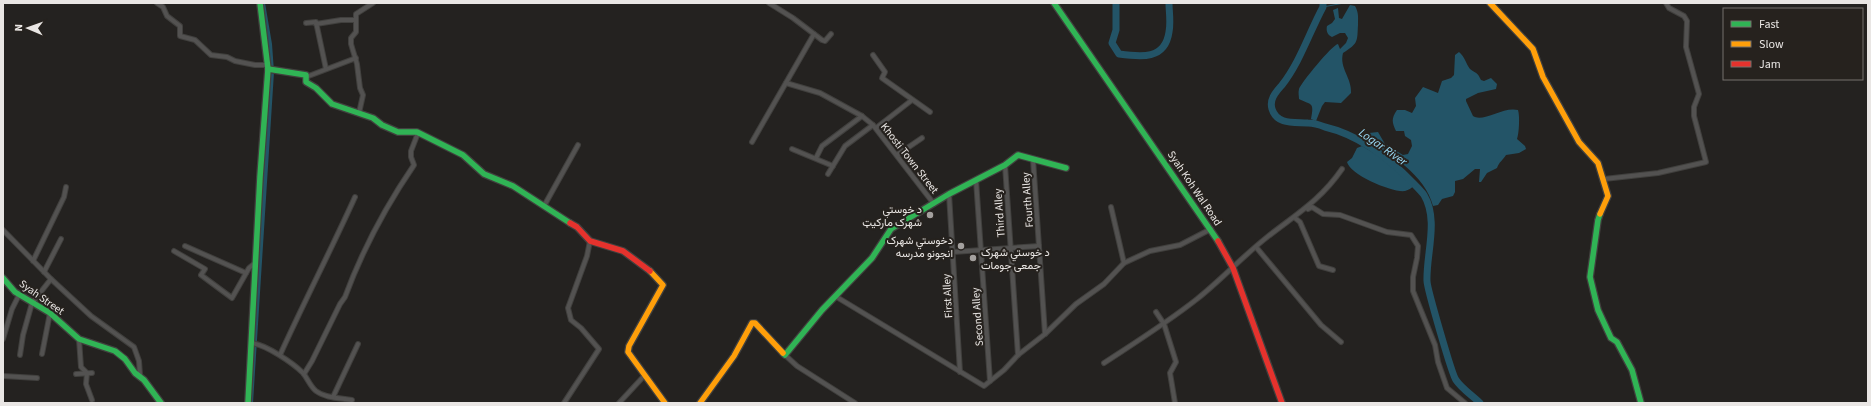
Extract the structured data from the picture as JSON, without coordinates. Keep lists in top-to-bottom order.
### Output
{
  "streets": {
    "street": [
      "Khosti Town Street",
      "Syah Koh Wal Road",
      "Fourth Alley",
      "Third Alley",
      "First Alley",
      "Syah Street",
      "Second Alley"
    ]
  },
  "water": ["Logar River"],
  "places": ["د خوستي شهرک مارکیټ", "دخوستي شهرک انجونو مدرسه", "د خوستي شهرک جمعی جومات"],
  "legend": ["Fast", "Slow", "Jam"],
  "north": "left"
}
